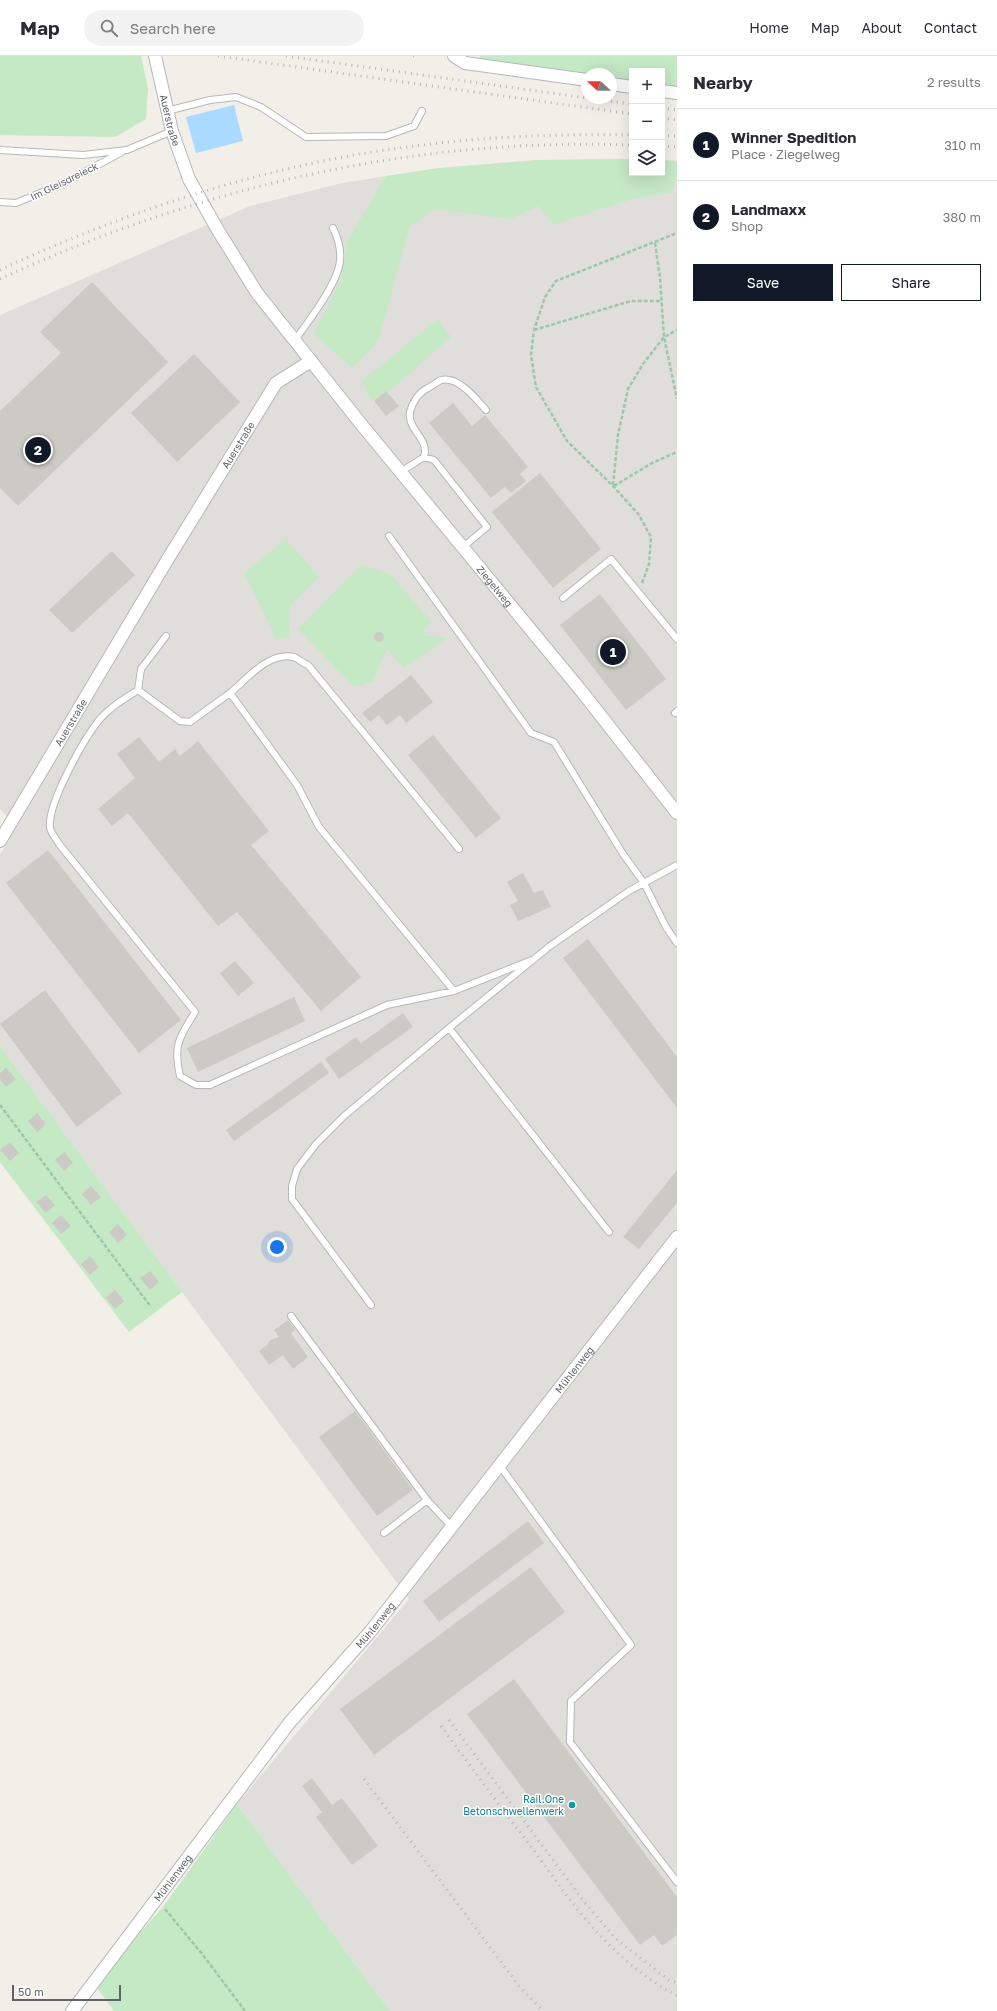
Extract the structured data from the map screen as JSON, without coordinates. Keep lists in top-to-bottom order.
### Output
{
  "streets": {
    "street": ["Auerstraße", "Ziegelweg", "Mühlenweg"],
    "lane": ["Im Gleisdreieck"]
  },
  "crossings": [
    ["Auerstraße", "Im Gleisdreieck"],
    ["Auerstraße", "Ziegelweg"]
  ],
  "places": ["Rail.One Betonschwellenwerk"],
  "scale_bar": "50 m",
  "north": "left",
  "page": {
    "header": "Map",
    "search": "Search here",
    "nav": [
      "Home",
      "Map",
      "About",
      "Contact"
    ],
    "heading": ["Nearby", "2 results"],
    "map_buttons": ["+", "−"],
    "list": [
      {
        "mark": "1",
        "name": "Winner Spedition",
        "note": "Place · Ziegelweg",
        "value": "310 m"
      },
      {
        "mark": "2",
        "name": "Landmaxx",
        "note": "Shop",
        "value": "380 m"
      }
    ],
    "buttons": ["Save", "Share"],
    "pins": ["2", "1"],
    "scale": "50 m"
  }
}
